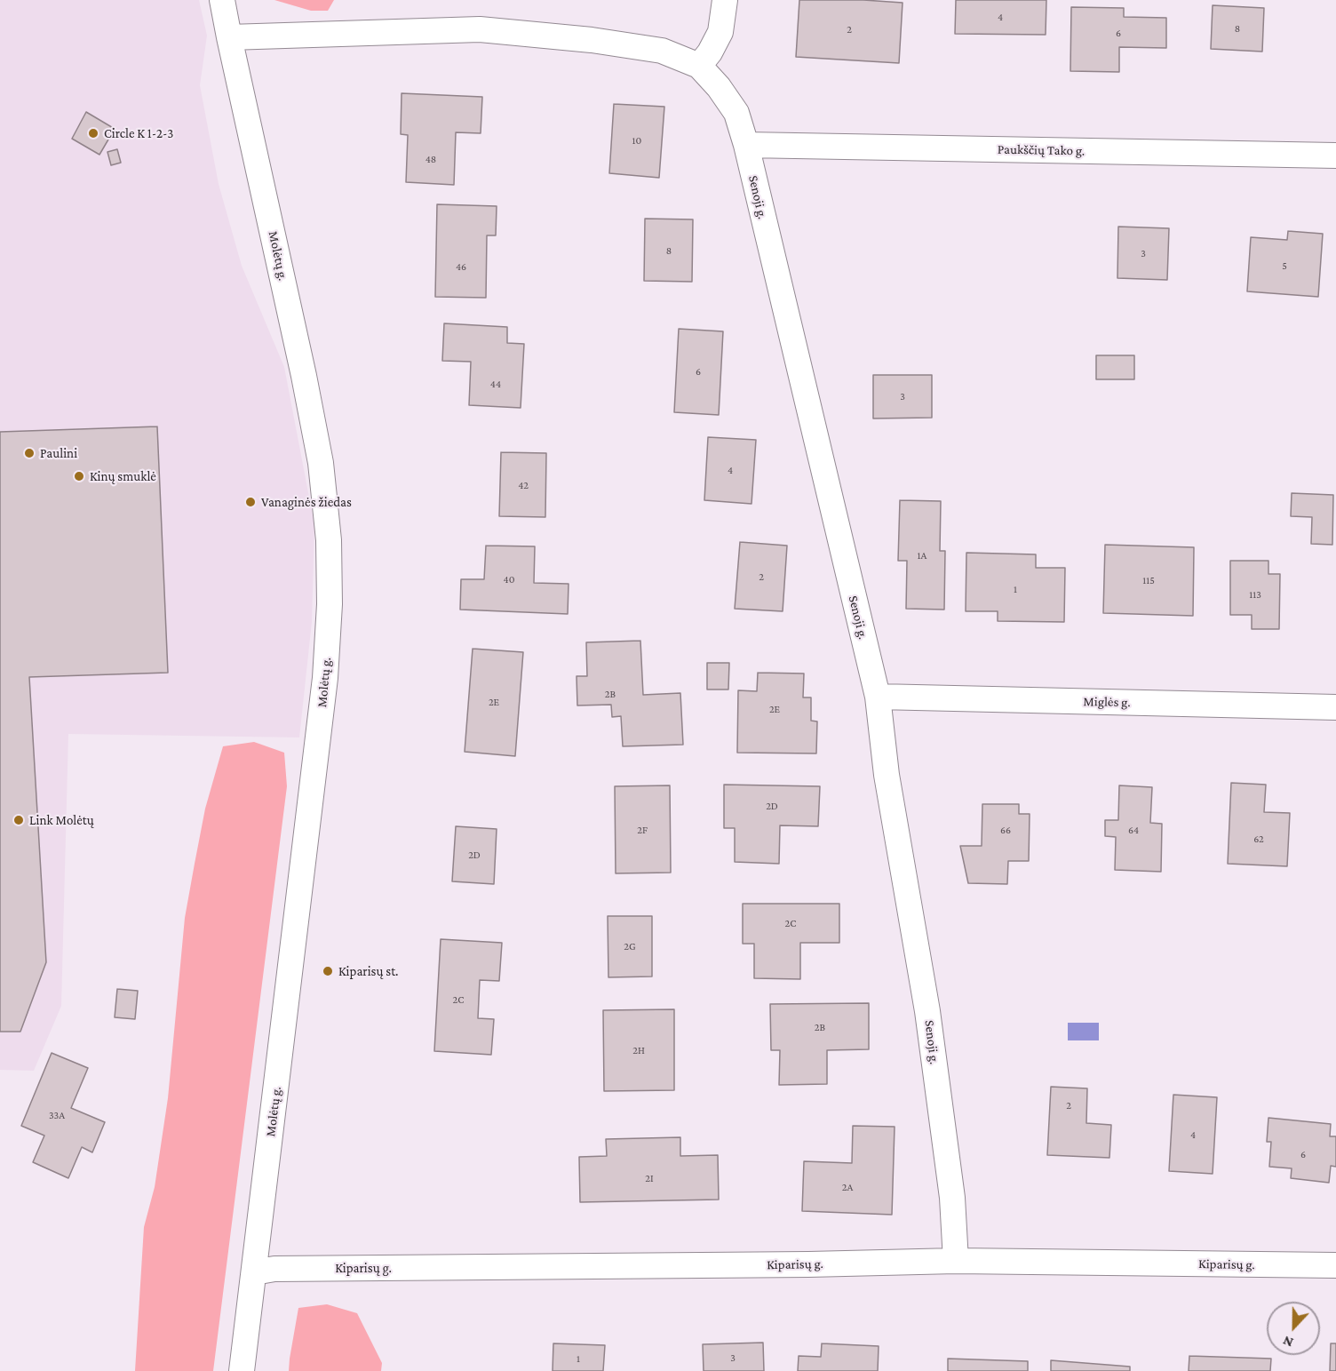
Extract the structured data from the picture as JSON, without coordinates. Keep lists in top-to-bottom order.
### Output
{
  "streets": {
    "street": [
      "Paukščių Tako g.",
      "Senoji g.",
      "Molėtų g.",
      "Miglės g.",
      "Kiparisų g."
    ]
  },
  "crossings": [
    ["Paukščių Tako g.", "Senoji g."],
    ["Senoji g.", "Miglės g."],
    ["Senoji g.", "Kiparisų g."],
    ["Molėtų g.", "Kiparisų g."]
  ],
  "places": [
    "Circle K 1-2-3",
    "Paulini",
    "Kinų smuklė",
    "Vanaginės žiedas",
    "Link Molėtų",
    "Kiparisų st."
  ],
  "house_numbers": [
    "4",
    "8",
    "2",
    "6",
    "10",
    "48",
    "8",
    "3",
    "5",
    "46",
    "6",
    "44",
    "3",
    "4",
    "42",
    "1A",
    "2",
    "40",
    "115",
    "1",
    "113",
    "2B",
    "2E",
    "2E",
    "2D",
    "2F",
    "66",
    "64",
    "62",
    "2D",
    "2C",
    "2G",
    "2C",
    "2B",
    "2H",
    "2",
    "33A",
    "4",
    "6",
    "2I",
    "2A",
    "3",
    "1"
  ],
  "north": "bottom"
}
